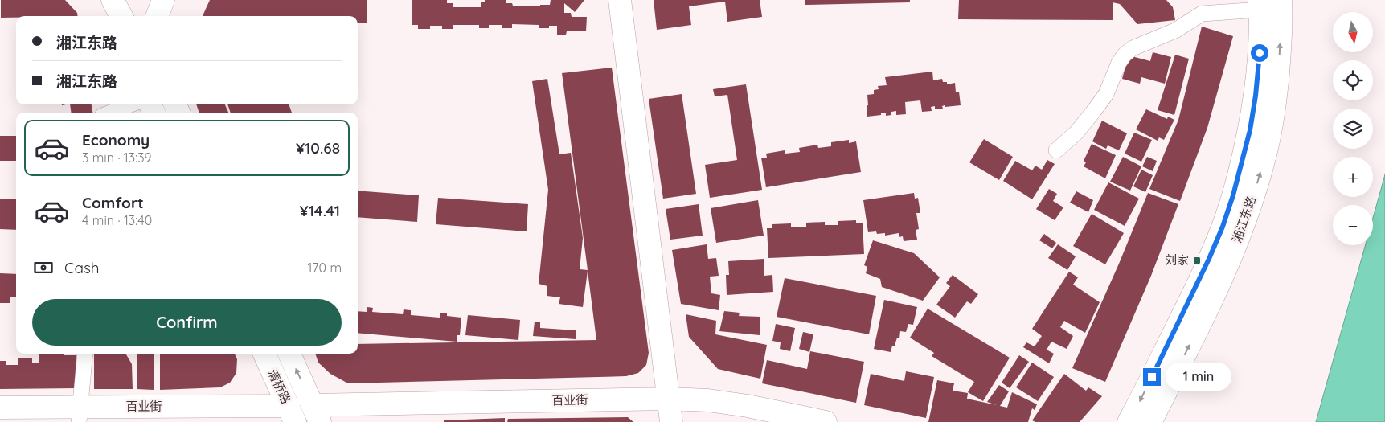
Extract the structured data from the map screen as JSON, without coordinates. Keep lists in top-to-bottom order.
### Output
{
  "streets": {
    "street": ["湘江东路", "清桥路", "百业街"]
  },
  "crossings": [
    ["清桥路", "百业街"]
  ],
  "places": {
    "transit": ["刘家"]
  },
  "north": "bottom",
  "page": {
    "map_buttons": ["+", "−"],
    "banner": ["湘江东路", "湘江东路"],
    "list": [
      {
        "name": "Economy",
        "note": "3 min · 13:39",
        "value": "¥10.68"
      },
      {
        "name": "Comfort",
        "note": "4 min · 13:40",
        "value": "¥14.41"
      }
    ],
    "pay": ["Cash", "170 m"],
    "buttons": "Confirm",
    "bubble": "1 min"
  }
}
